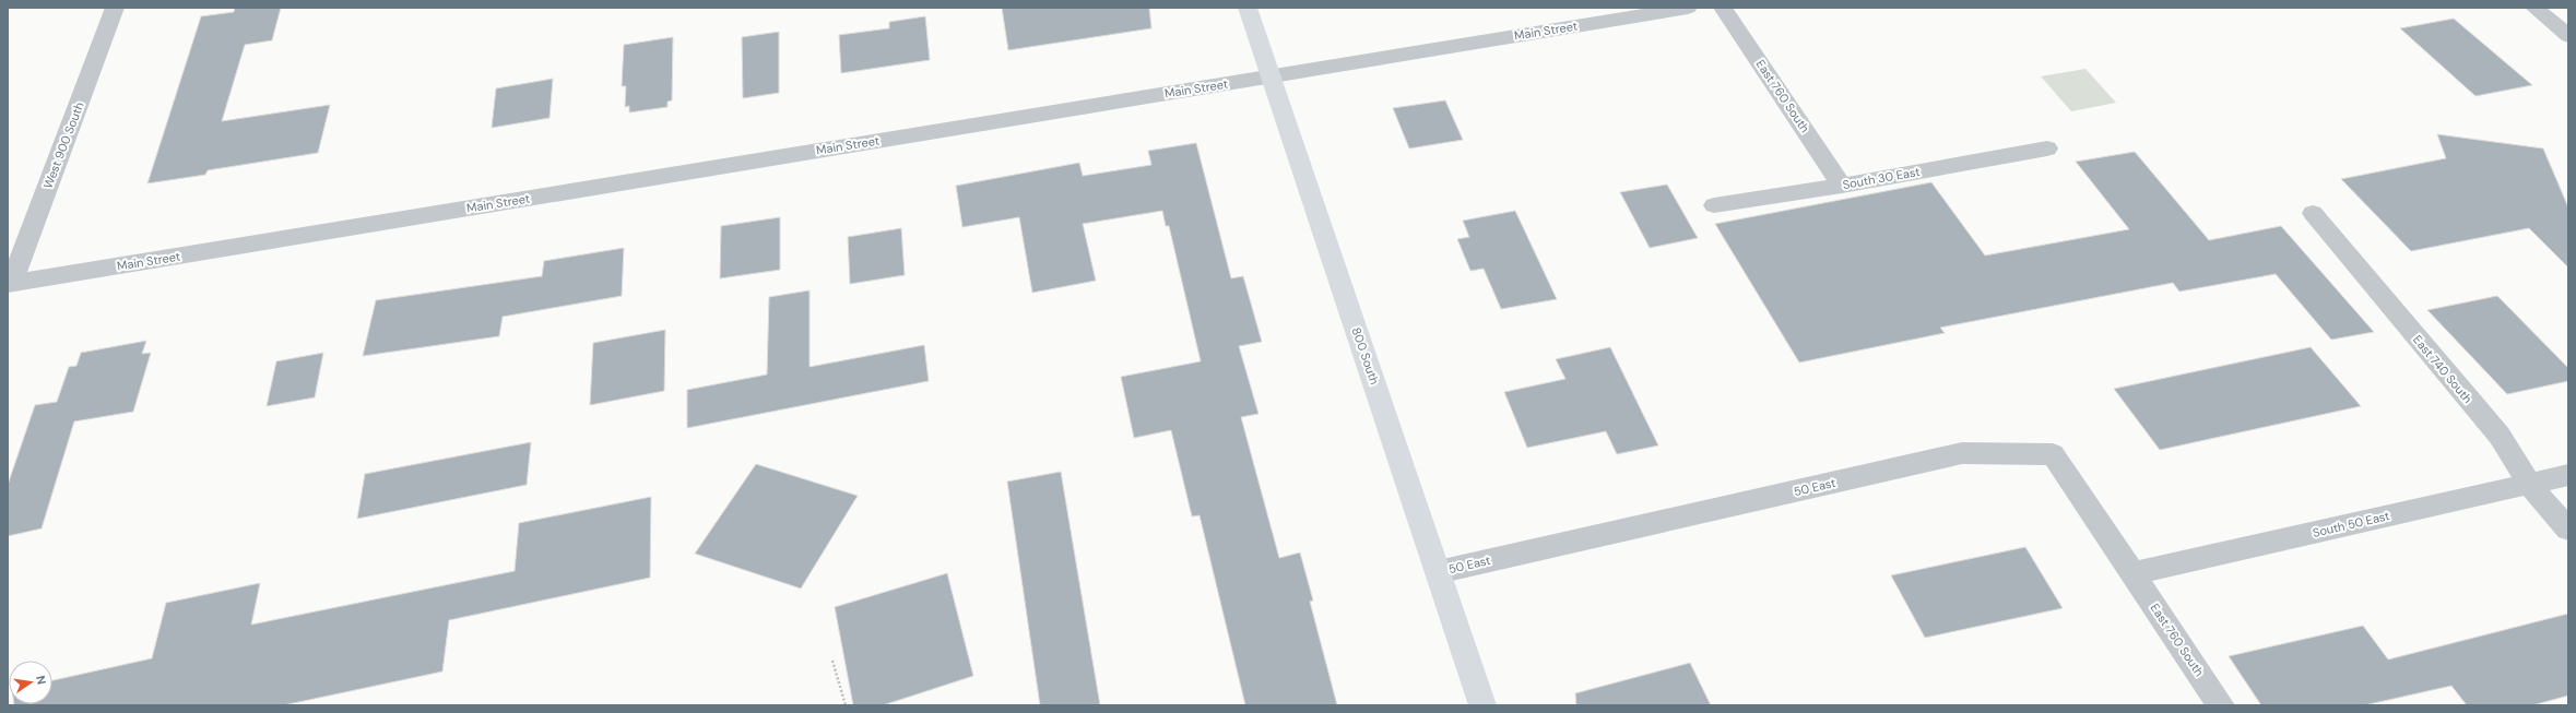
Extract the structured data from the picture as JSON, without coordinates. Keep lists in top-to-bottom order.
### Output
{
  "streets": {
    "main road": ["800 South"],
    "street": [
      "Main Street",
      "East 760 South",
      "West 900 South",
      "South 30 East",
      "East 740 South",
      "50 East",
      "South 50 East"
    ]
  },
  "crossings": [
    ["Main Street", "West 900 South"],
    ["Main Street", "800 South"],
    ["East 760 South", "South 30 East"],
    ["East 760 South", "50 East"],
    ["East 760 South", "South 50 East"],
    ["800 South", "50 East"],
    ["East 740 South", "South 50 East"],
    ["50 East", "South 50 East"]
  ],
  "north": "right"
}
